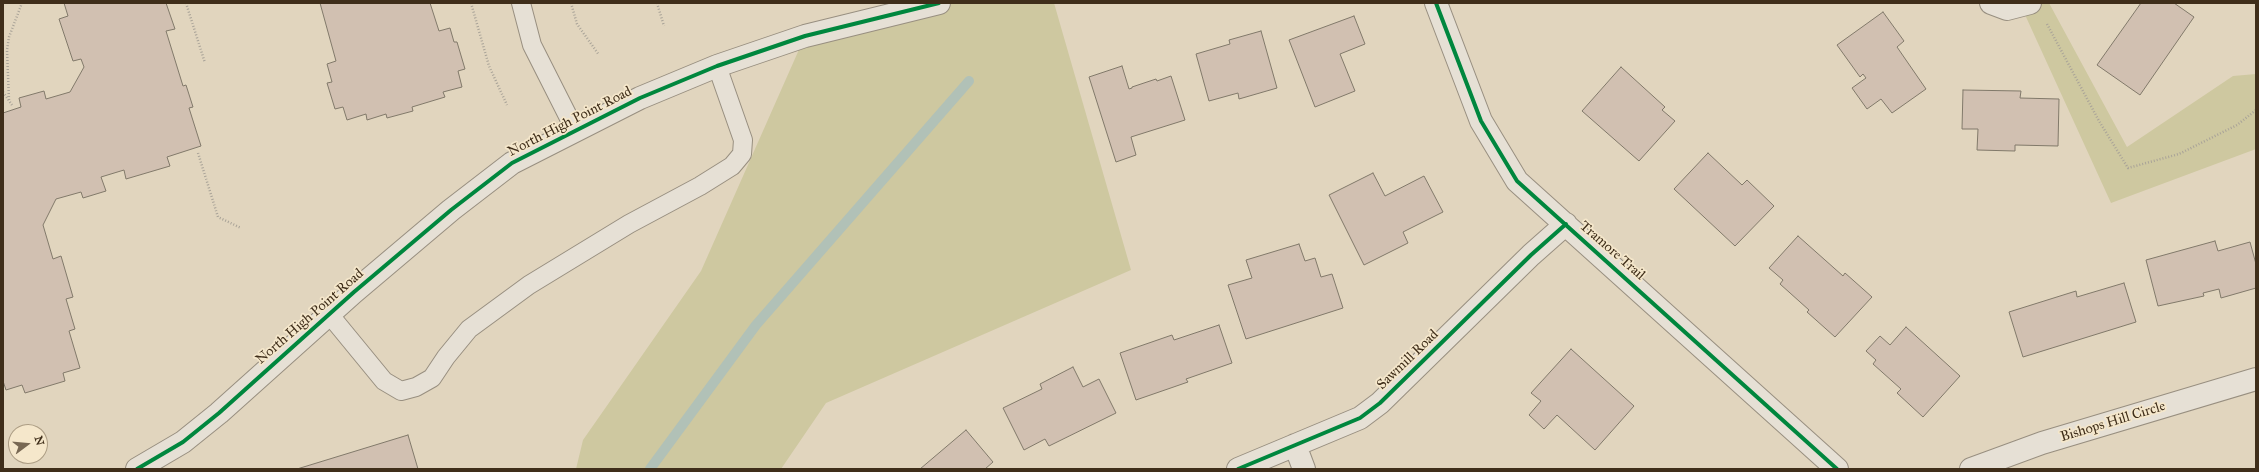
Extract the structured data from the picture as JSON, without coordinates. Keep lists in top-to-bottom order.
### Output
{
  "streets": {
    "street": [
      "North High Point Road",
      "Tramore Trail",
      "Sawmill Road",
      "Bishops Hill Circle"
    ]
  },
  "crossings": [
    ["Tramore Trail", "Sawmill Road"]
  ],
  "north": "right"
}
